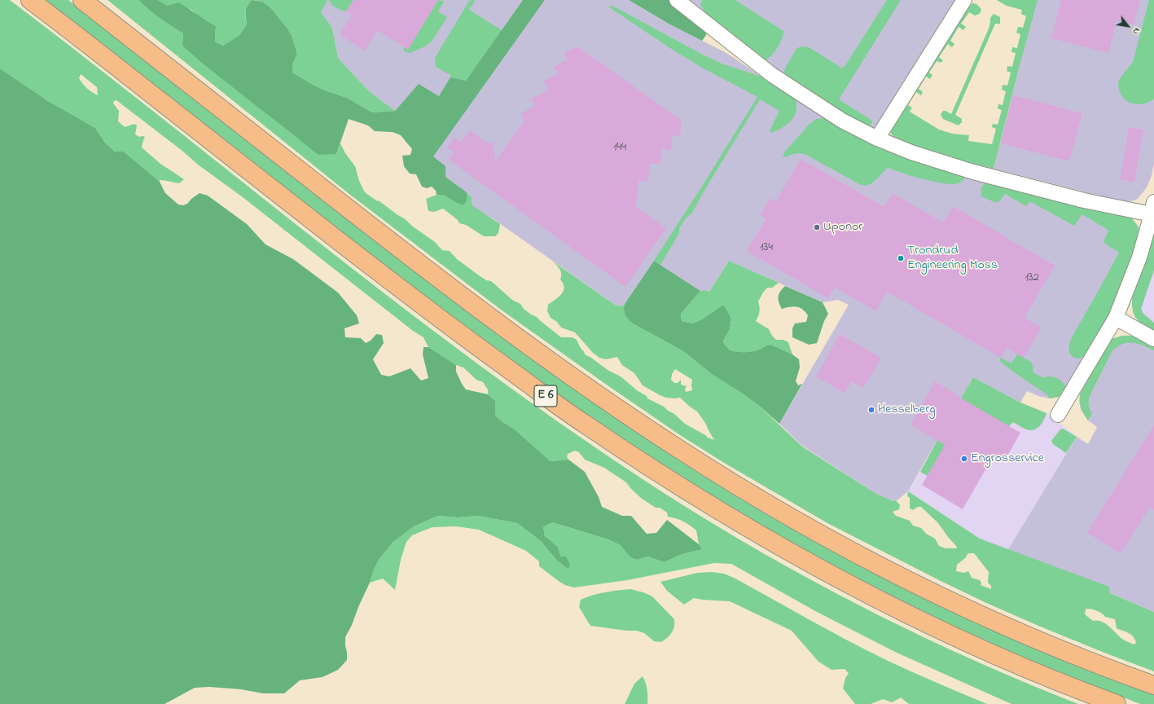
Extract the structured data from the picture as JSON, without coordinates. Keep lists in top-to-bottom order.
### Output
{
  "streets": {
    "highway": ["E 6"]
  },
  "places": [
    "Uponor",
    "Trondrud Engineering Moss",
    "Hesselberg",
    "Engrosservice"
  ],
  "house_numbers": ["144", "134", "132"],
  "north": "bottom right"
}
